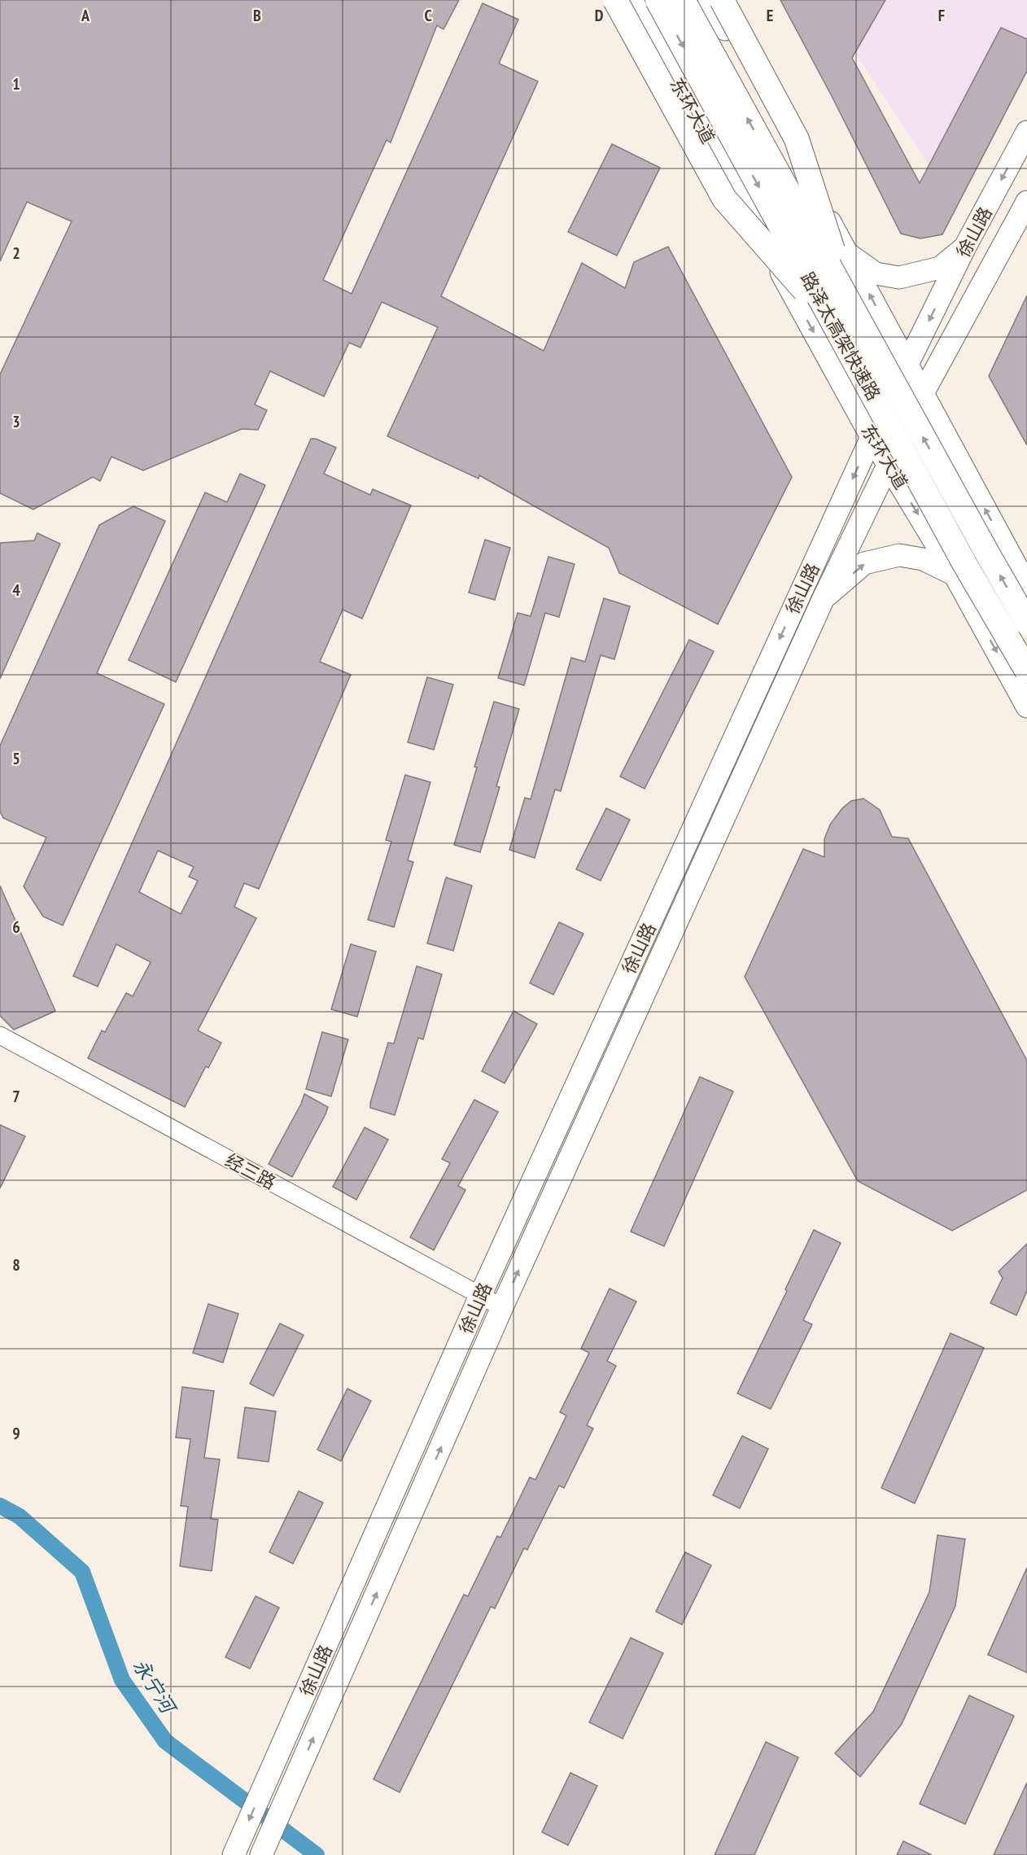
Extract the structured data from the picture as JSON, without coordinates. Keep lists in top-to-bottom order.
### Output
{
  "streets": {
    "highway": ["路泽太高架快速路"],
    "main road": ["东环大道", "徐山路"],
    "street": ["经三路"]
  },
  "crossings": [
    ["东环大道", "徐山路"],
    ["徐山路", "经三路"]
  ],
  "water": ["永宁河"],
  "grid": {
    "columns": [
      "A",
      "B",
      "C",
      "D",
      "E",
      "F"
    ],
    "rows": [
      "1",
      "2",
      "3",
      "4",
      "5",
      "6",
      "7",
      "8",
      "9"
    ]
  }
}
